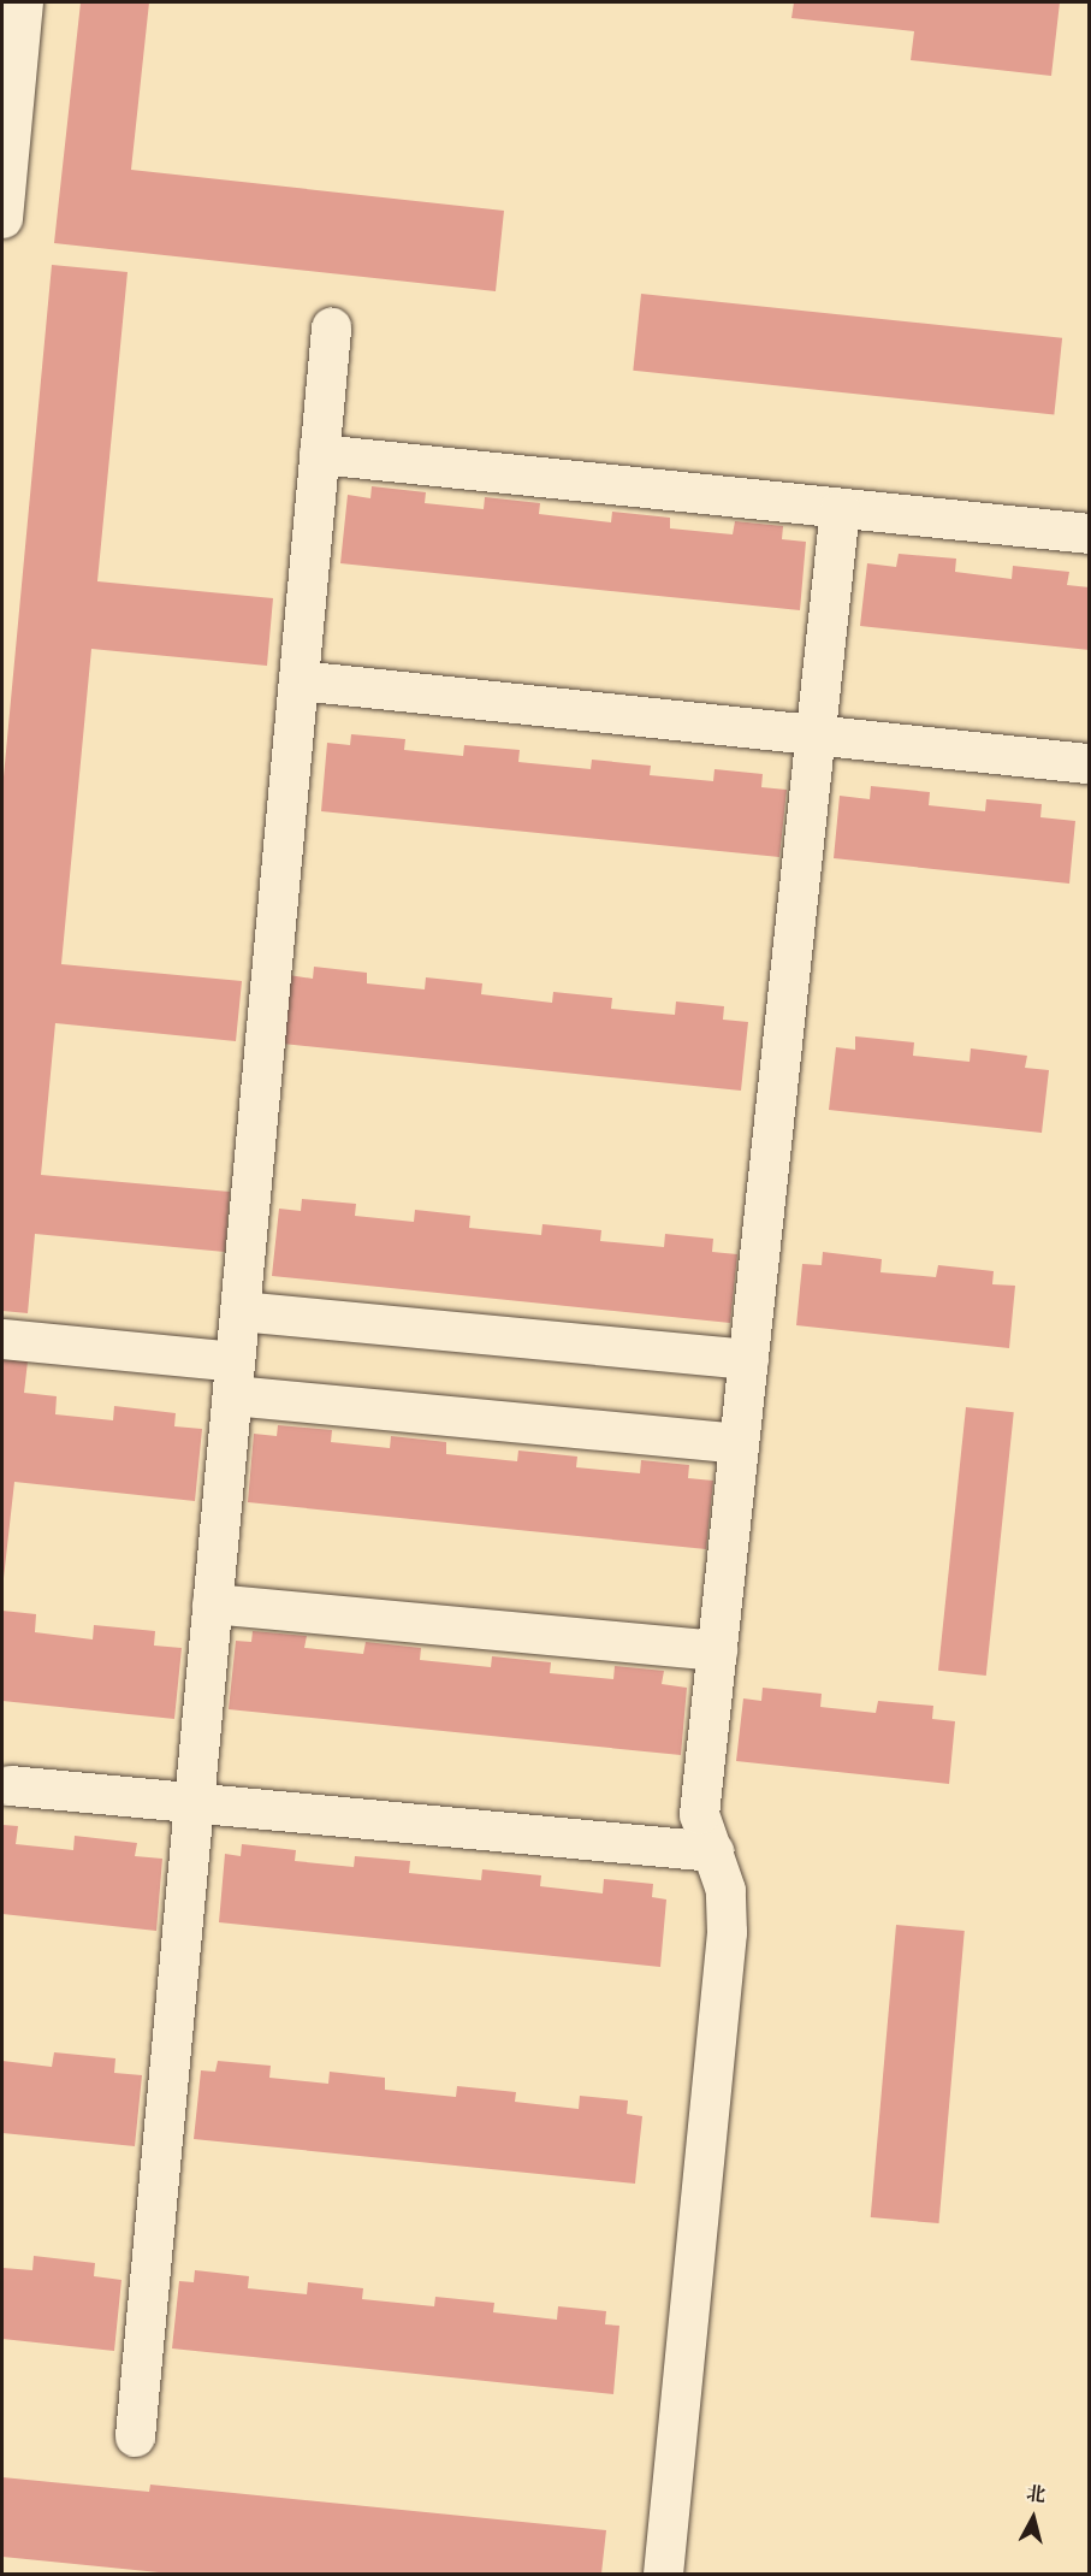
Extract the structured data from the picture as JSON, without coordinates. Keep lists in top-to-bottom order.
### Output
{
  "north": "top"
}
